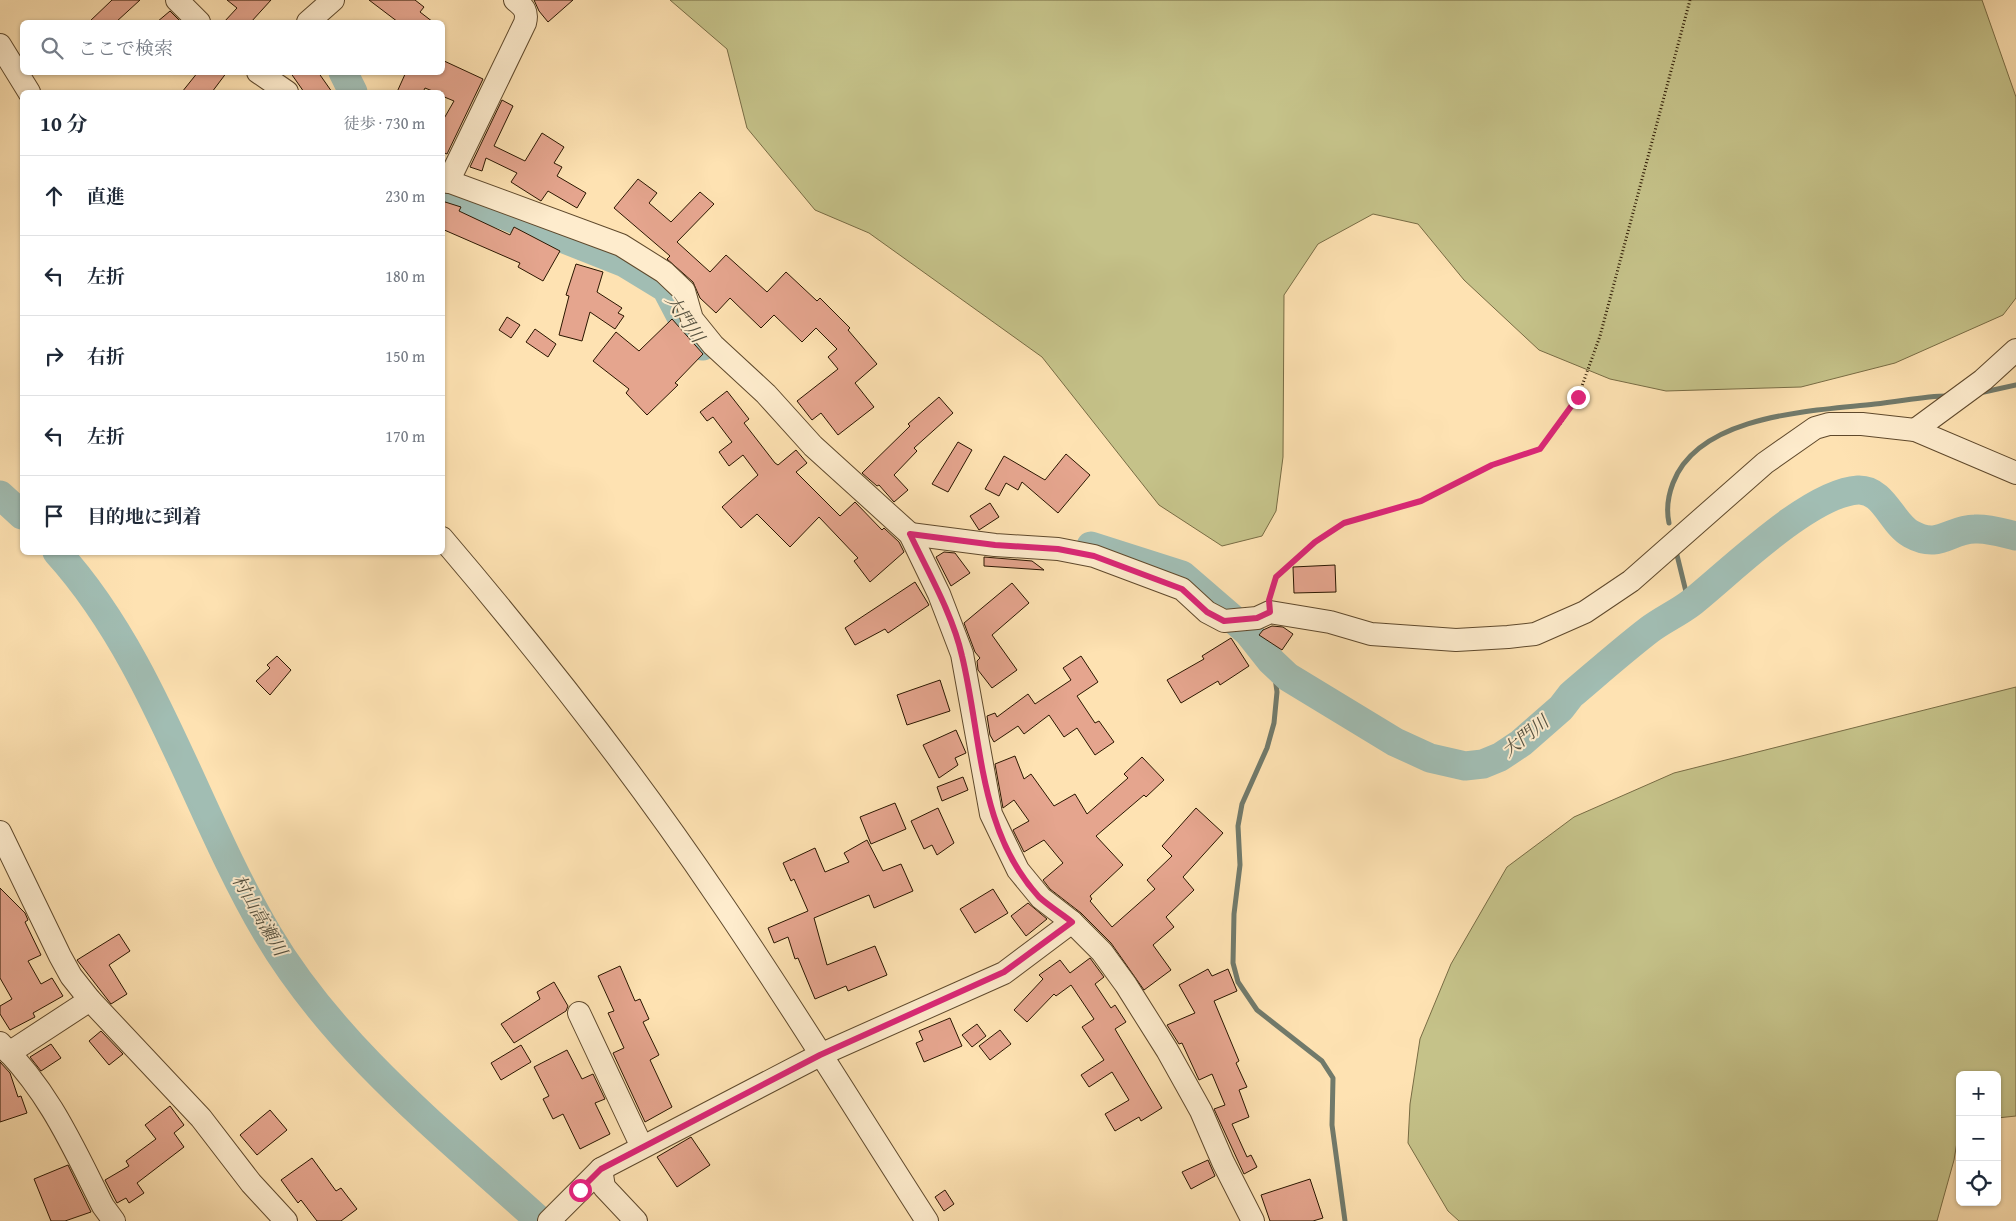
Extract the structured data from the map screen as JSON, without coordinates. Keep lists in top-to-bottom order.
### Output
{
  "water": ["大門川", "村山高瀬川"],
  "page": {
    "search": "ここで検索",
    "heading": ["10 分", "徒歩 · 730 m"],
    "list": [
      ["直進", "230 m"],
      ["左折", "180 m"],
      ["右折", "150 m"],
      ["左折", "170 m"],
      "目的地に到着"
    ],
    "map_buttons": ["+", "−"]
  }
}
